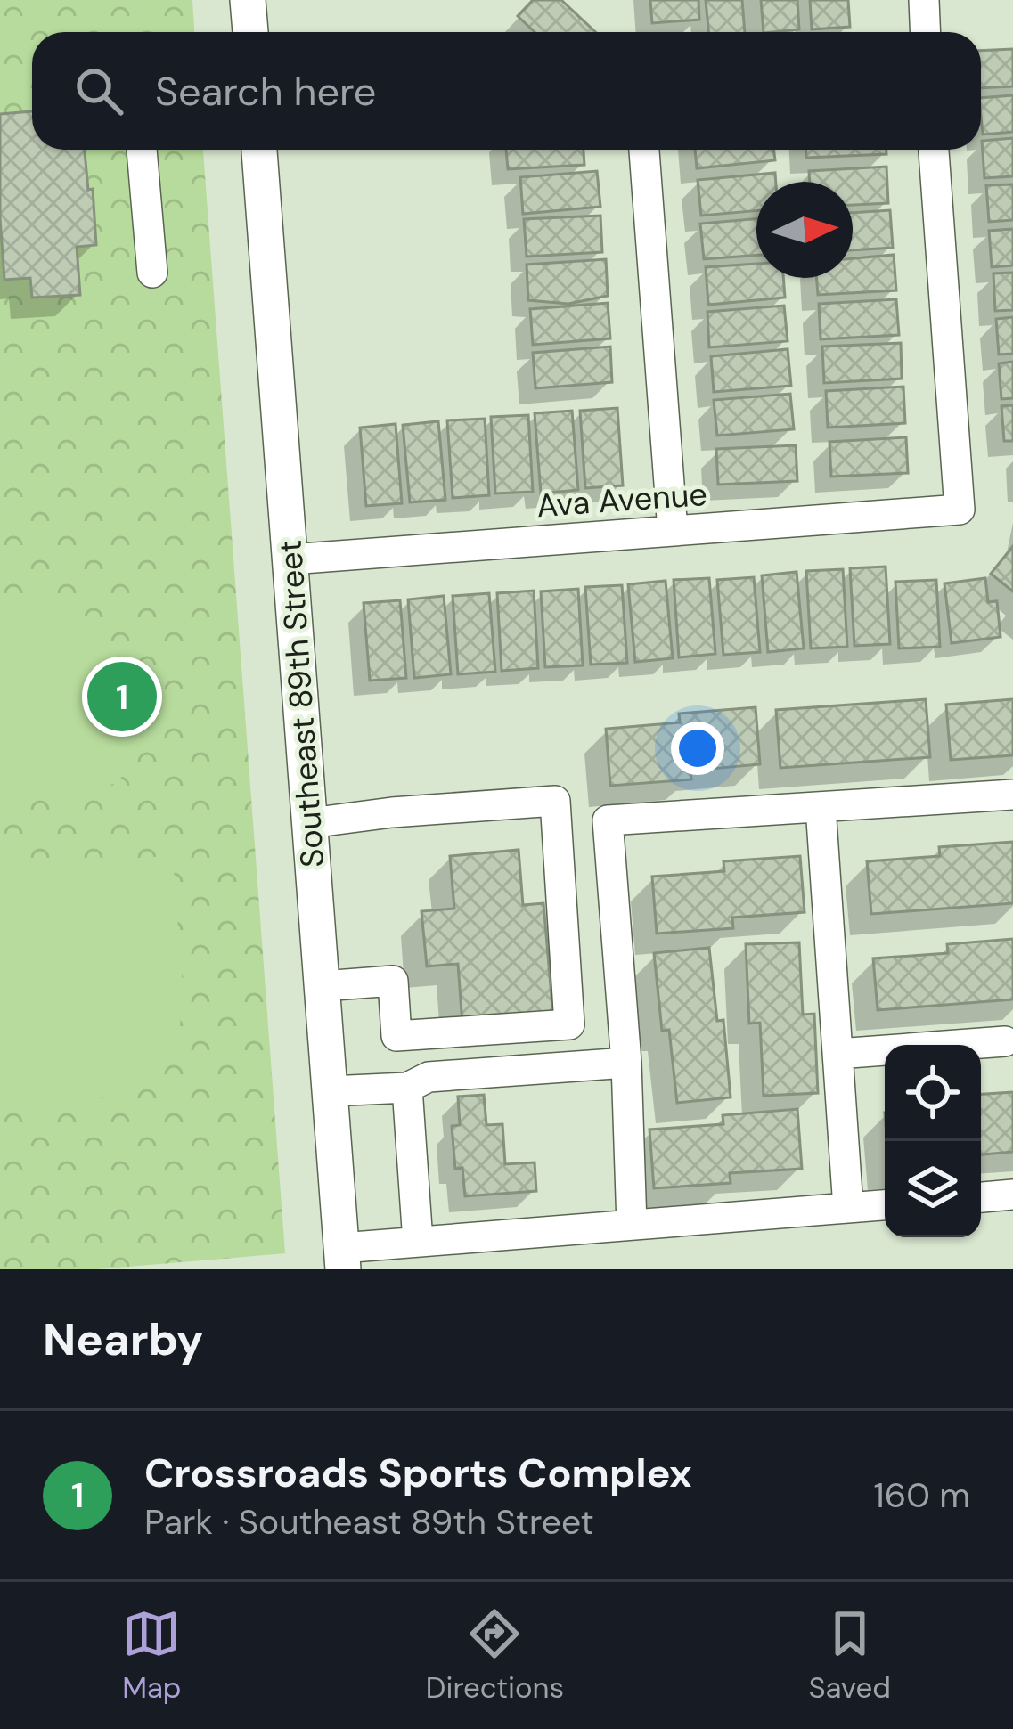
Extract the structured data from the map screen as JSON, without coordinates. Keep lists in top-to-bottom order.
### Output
{
  "streets": {
    "main road": ["Southeast 89th Street"],
    "street": ["Ava Avenue"]
  },
  "crossings": [
    ["Ava Avenue", "Southeast 89th Street"]
  ],
  "north": "right",
  "page": {
    "search": "Search here",
    "pins": "1",
    "heading": "Nearby",
    "list": [
      {
        "mark": "1",
        "name": "Crossroads Sports Complex",
        "note": "Park · Southeast 89th Street",
        "value": "160 m"
      }
    ],
    "nav": ["Map", "Directions", "Saved"]
  }
}
